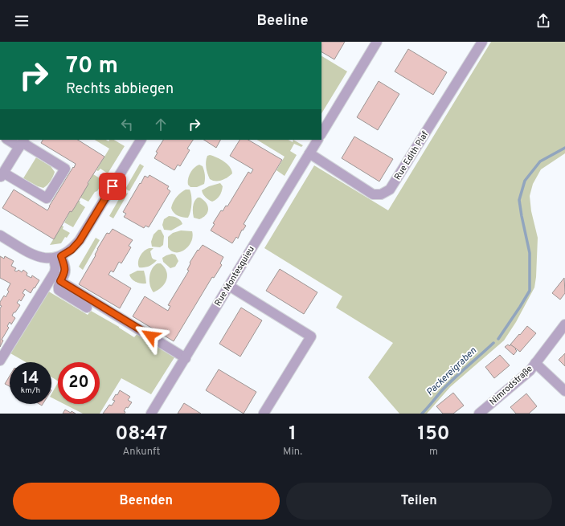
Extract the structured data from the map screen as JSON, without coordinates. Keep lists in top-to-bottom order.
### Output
{
  "streets": {
    "street": ["Rue Edith Piaf", "Rue Montesquieu", "Nimrodstraße"]
  },
  "crossings": [
    ["Rue Edith Piaf", "Rue Montesquieu"]
  ],
  "water": ["Packereigraben"],
  "page": {
    "header": "Beeline",
    "turn": ["70 m", "Rechts abbiegen"],
    "speed": "14 km/h",
    "limit": "20",
    "eta": [
      "08:47",
      "Ankunft",
      "1",
      "Min.",
      "150",
      "m"
    ],
    "buttons": ["Beenden", "Teilen"]
  }
}
